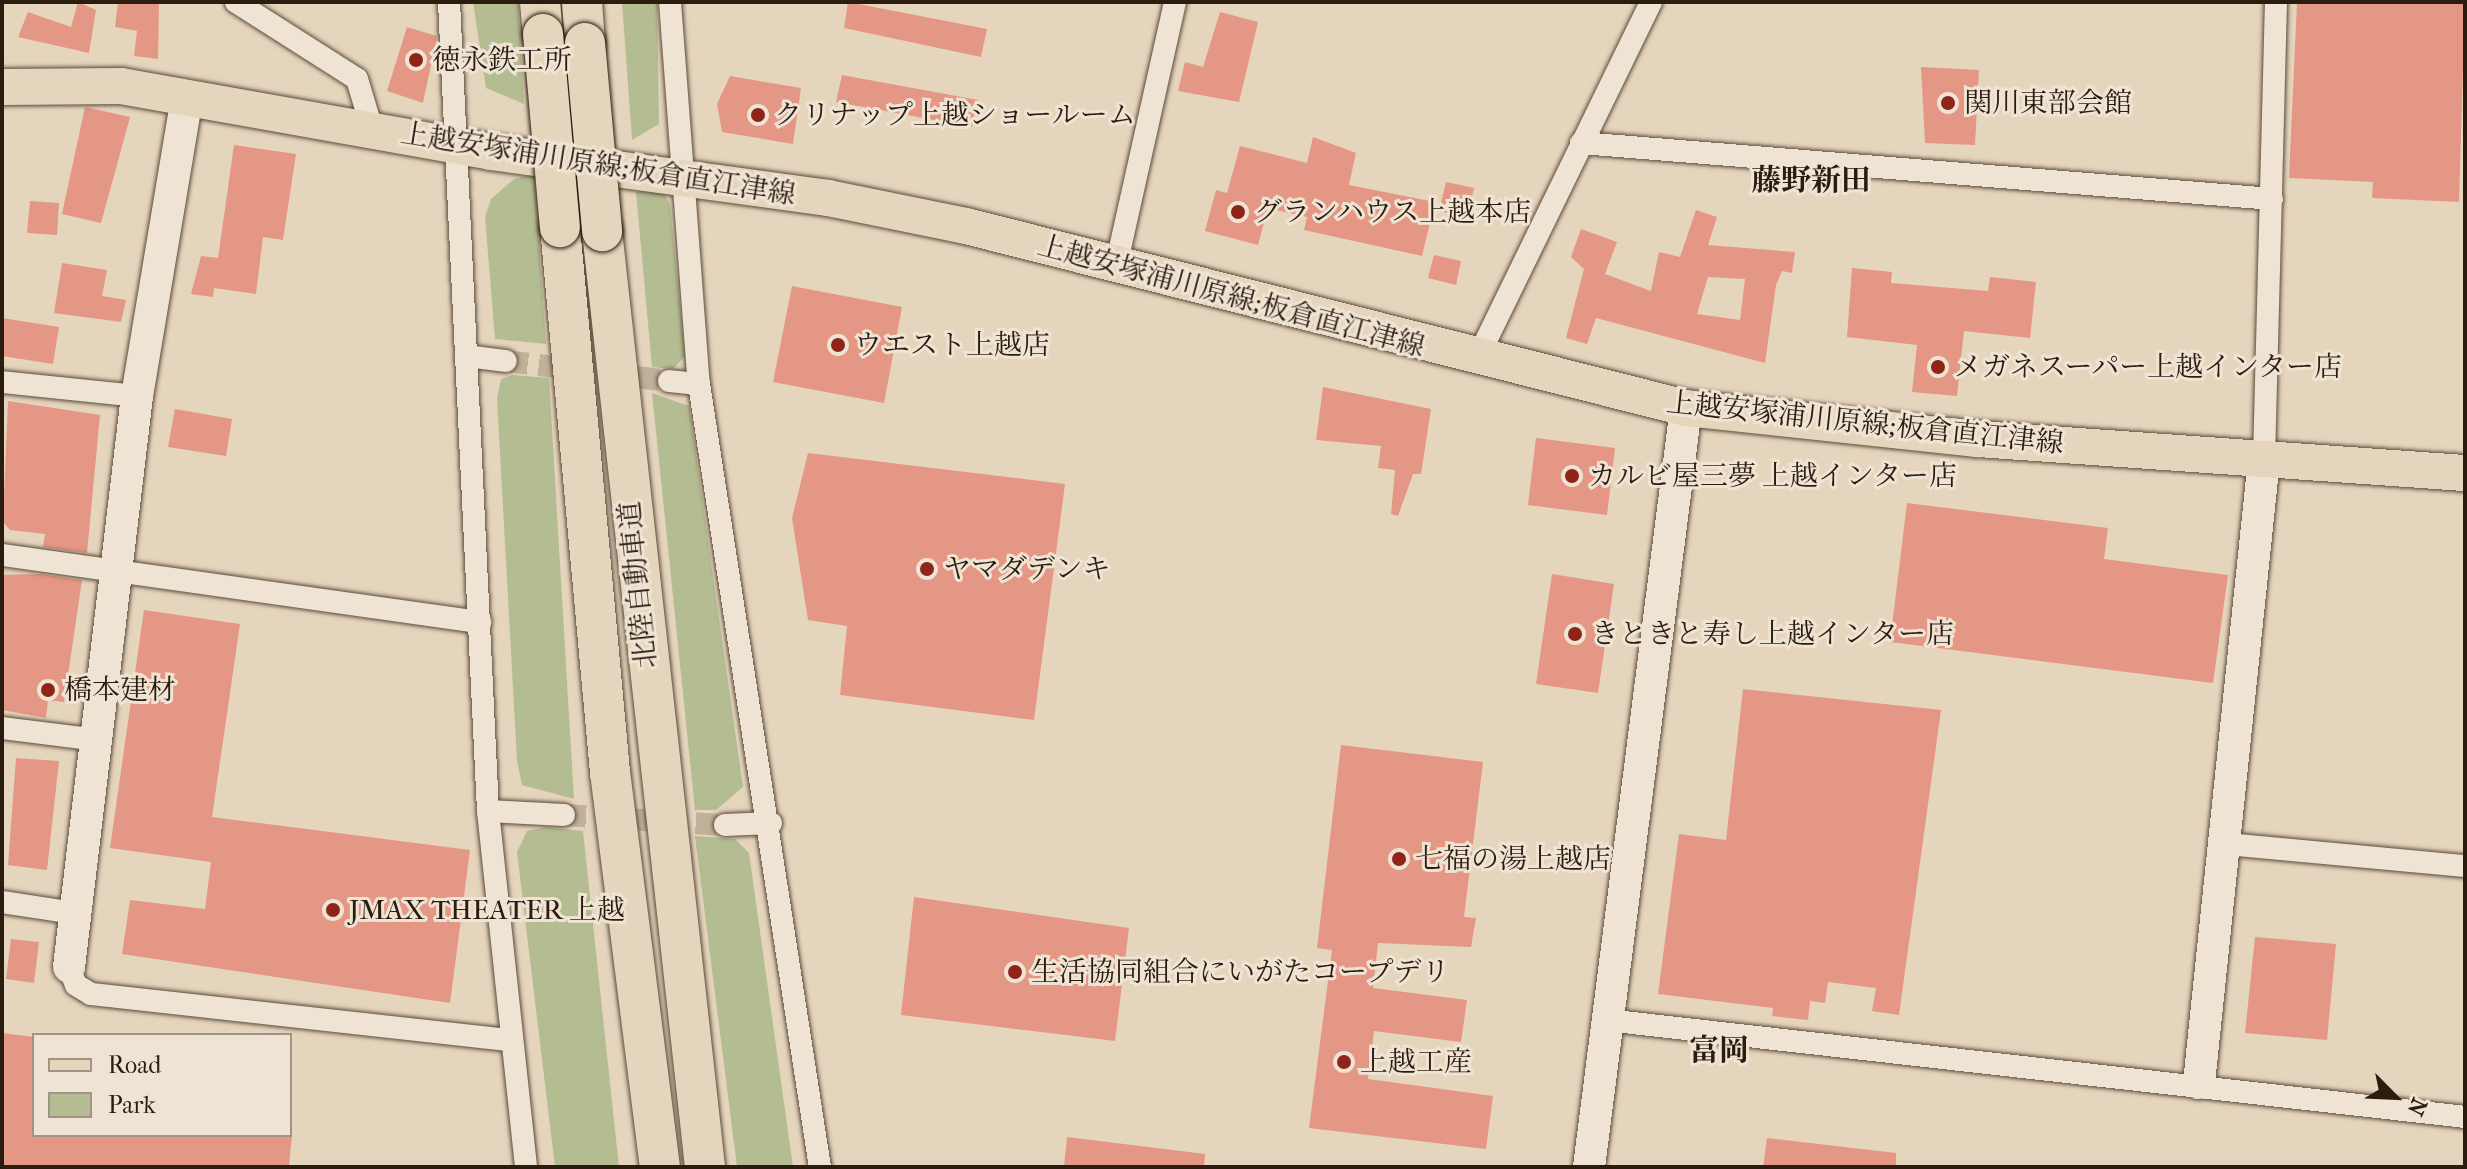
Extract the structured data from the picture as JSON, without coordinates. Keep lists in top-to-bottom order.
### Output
{
  "streets": {
    "highway": ["北陸自動車道"],
    "main road": ["上越安塚浦川原線;板倉直江津線"]
  },
  "districts": ["藤野新田", "富岡"],
  "places": [
    "徳永鉄工所",
    "関川東部会館",
    "クリナップ上越ショールーム",
    "グランハウス上越本店",
    "ウエスト上越店",
    "メガネスーパー上越インター店",
    "カルビ屋三夢 上越インター店",
    "ヤマダデンキ",
    "きときと寿し上越インター店",
    "橋本建材",
    "七福の湯上越店",
    "JMAX THEATER 上越",
    "生活協同組合にいがたコープデリ",
    "上越工産"
  ],
  "legend": ["Road", "Park"],
  "north": "bottom right"
}
